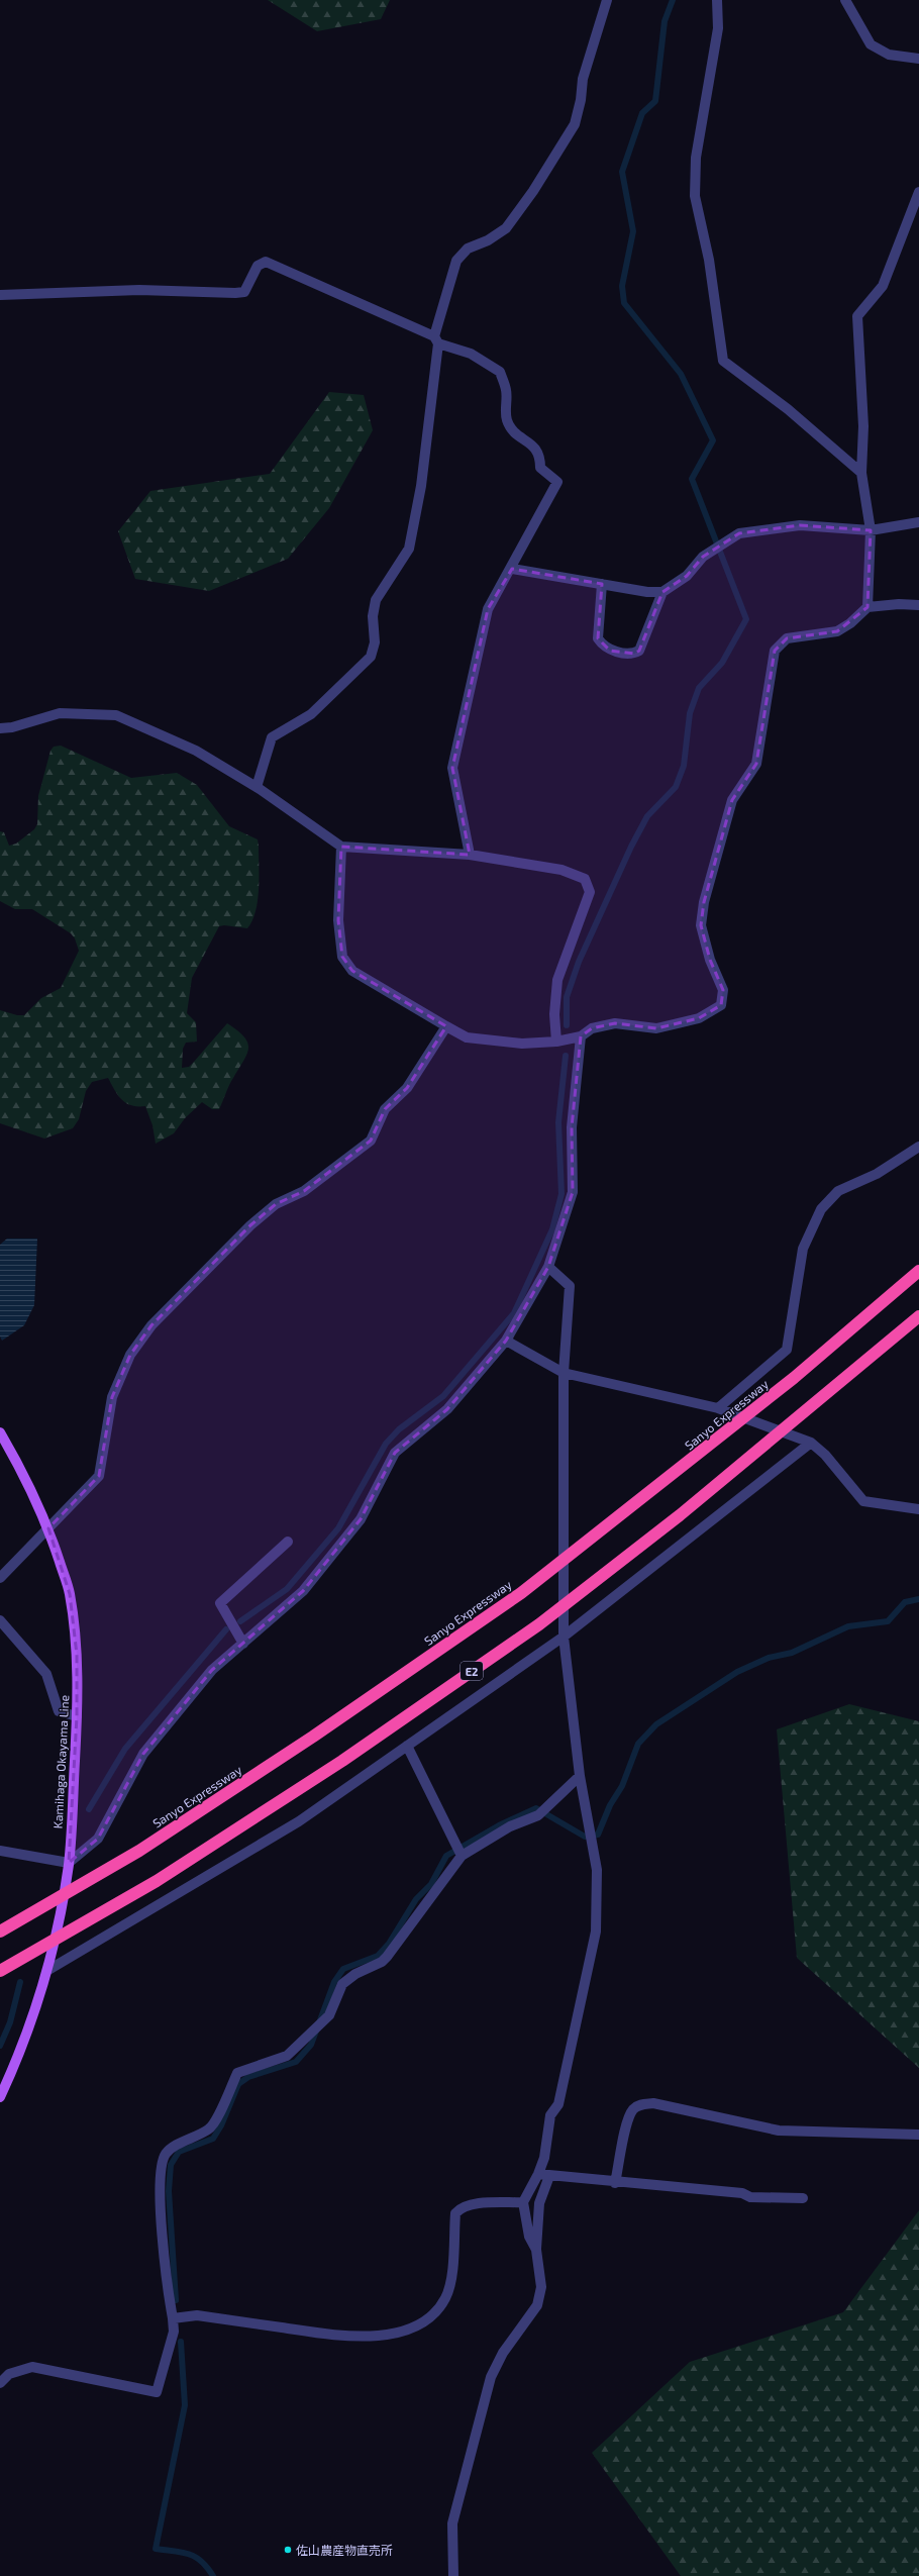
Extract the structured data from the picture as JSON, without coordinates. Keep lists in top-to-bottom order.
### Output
{
  "streets": {
    "highway": ["Sanyo Expressway", "E2"],
    "main road": ["Kamihaga Okayama Line"]
  },
  "places": ["佐山農産物直売所"]
}
